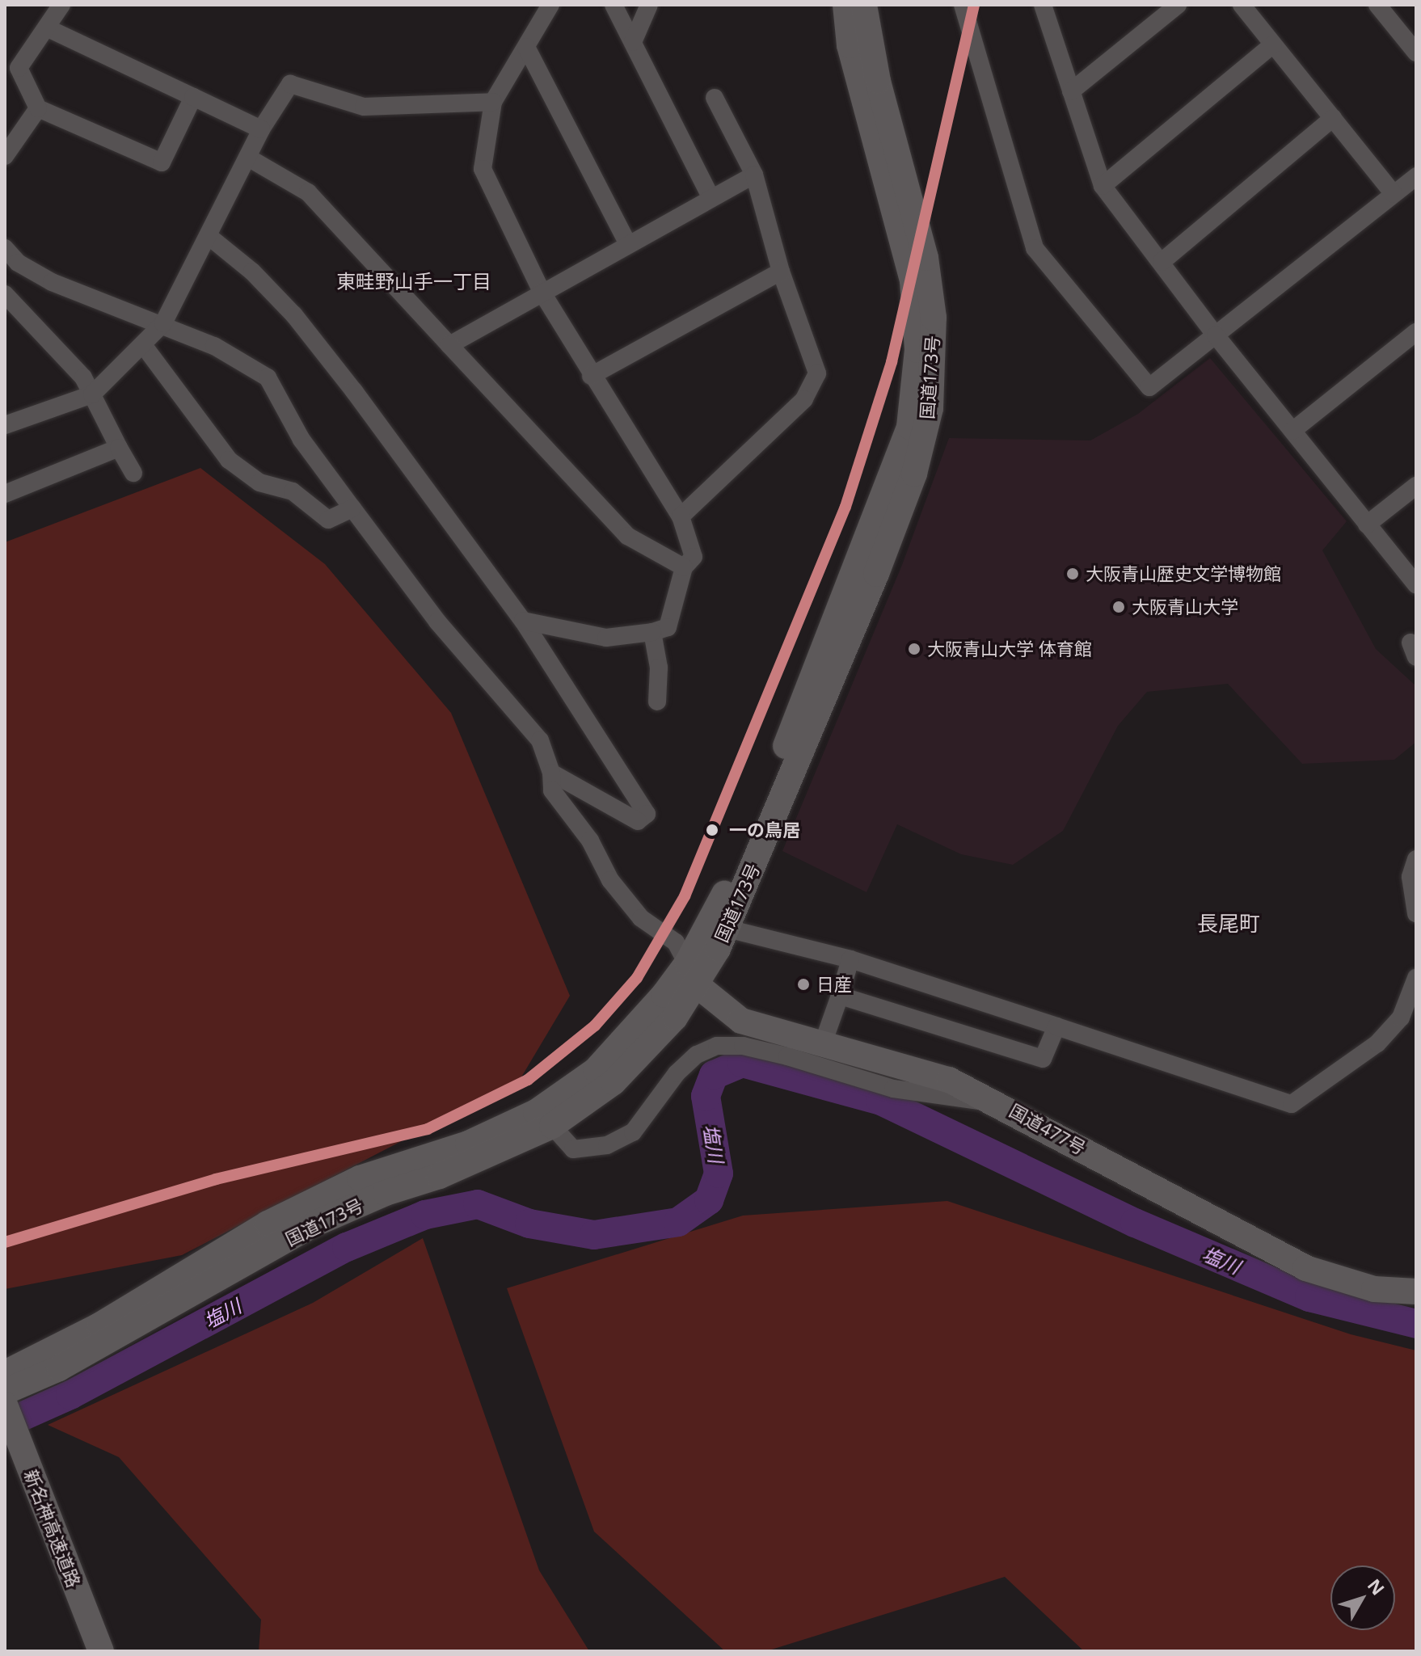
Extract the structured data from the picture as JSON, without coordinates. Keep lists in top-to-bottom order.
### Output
{
  "streets": {
    "highway": ["国道173号", "国道477号", "新名神高速道路"]
  },
  "crossings": [
    ["国道173号", "国道477号"]
  ],
  "districts": ["東畦野山手一丁目", "長尾町"],
  "water": ["塩川"],
  "places": [
    "大阪青山歴史文学博物館",
    "大阪青山大学",
    "大阪青山大学 体育館",
    "一の鳥居",
    "日産"
  ],
  "north": "top right"
}
